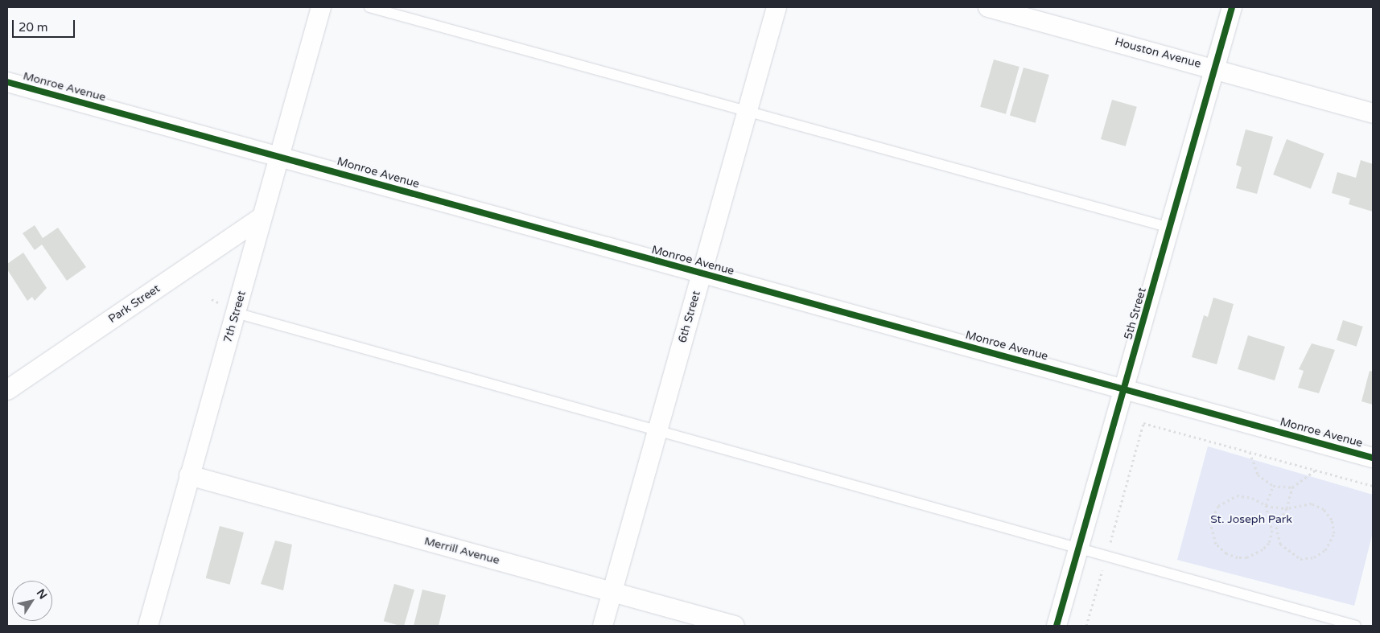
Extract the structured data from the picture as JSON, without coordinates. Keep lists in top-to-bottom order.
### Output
{
  "streets": {
    "street": [
      "Houston Avenue",
      "Monroe Avenue",
      "Park Street",
      "5th Street",
      "7th Street",
      "6th Street",
      "Merrill Avenue"
    ]
  },
  "crossings": [
    ["Houston Avenue", "5th Street"],
    ["Monroe Avenue", "5th Street"],
    ["Monroe Avenue", "7th Street"],
    ["Monroe Avenue", "6th Street"],
    ["Park Street", "7th Street"],
    ["7th Street", "Merrill Avenue"],
    ["6th Street", "Merrill Avenue"]
  ],
  "parks": ["St. Joseph Park"],
  "scale_bar": "20 m",
  "north": "top right"
}
